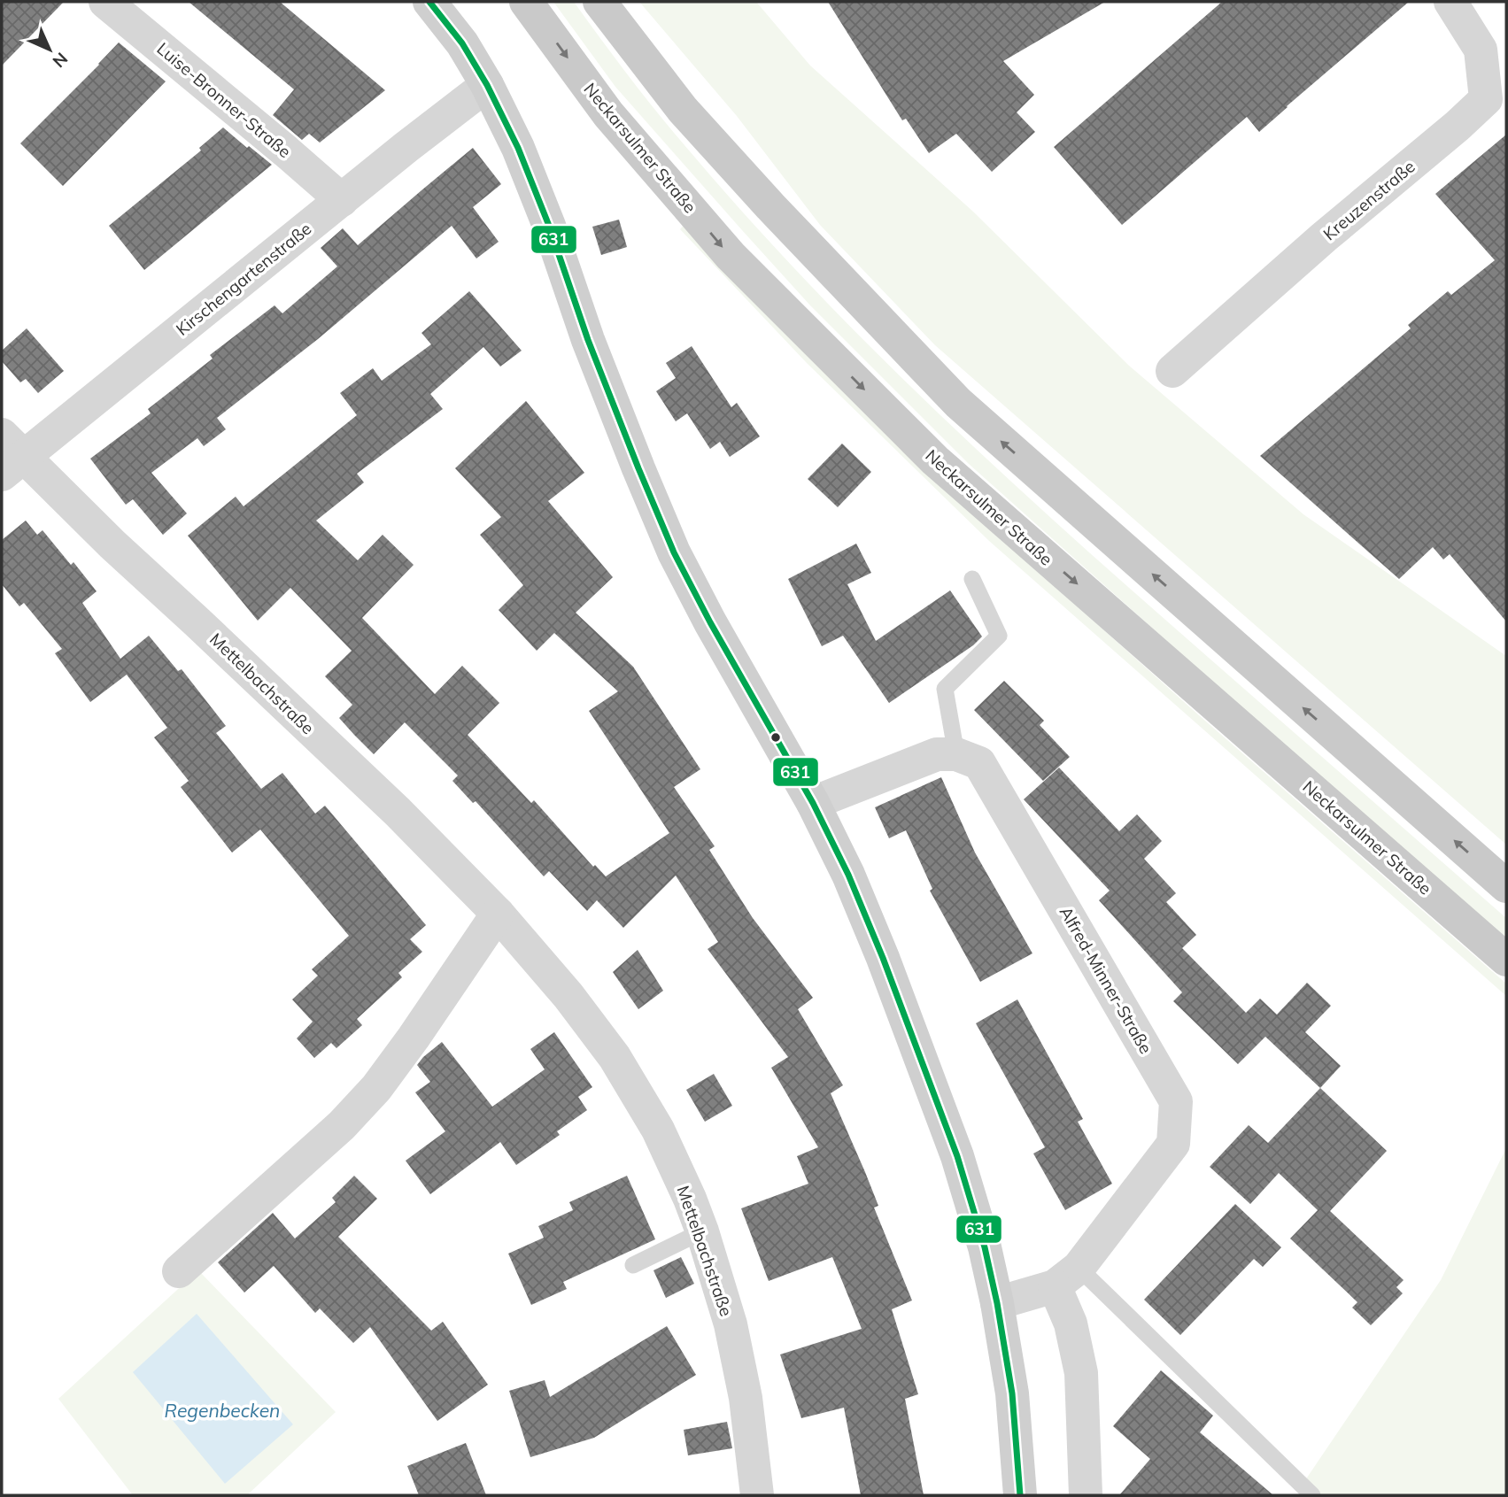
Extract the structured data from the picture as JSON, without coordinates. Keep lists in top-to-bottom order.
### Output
{
  "streets": {
    "main road": ["Neckarsulmer Straße"],
    "street": [
      "Luise-Bronner-Straße",
      "Kreuzenstraße",
      "Kirschengartenstraße",
      "Mettelbachstraße",
      "Alfred-Minner-Straße"
    ]
  },
  "crossings": [
    ["Luise-Bronner-Straße", "Kirschengartenstraße"],
    ["Kirschengartenstraße", "Mettelbachstraße"]
  ],
  "water": ["Regenbecken"],
  "lines": ["transit line 631"],
  "north": "bottom right"
}
